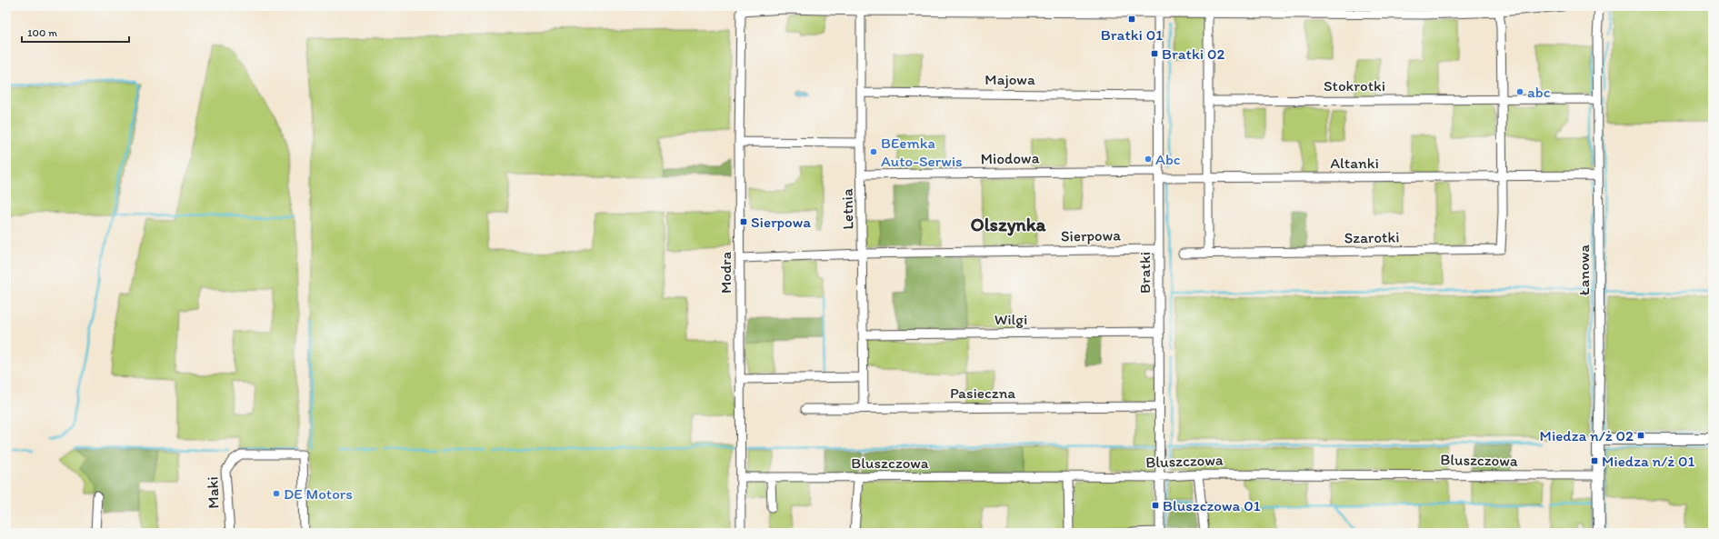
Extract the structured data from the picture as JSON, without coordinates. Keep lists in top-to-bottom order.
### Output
{
  "streets": {
    "street": [
      "Majowa",
      "Stokrotki",
      "Miodowa",
      "Altanki",
      "Letnia",
      "Sierpowa",
      "Szarotki",
      "Łanowa",
      "Modra",
      "Bratki",
      "Wilgi",
      "Pasieczna",
      "Bluszczowa",
      "Maki"
    ]
  },
  "crossings": [
    ["Majowa", "Letnia"],
    ["Majowa", "Bratki"],
    ["Stokrotki", "Łanowa"],
    ["Miodowa", "Altanki"],
    ["Miodowa", "Letnia"],
    ["Miodowa", "Bratki"],
    ["Altanki", "Szarotki"],
    ["Altanki", "Łanowa"],
    ["Altanki", "Bratki"],
    ["Letnia", "Sierpowa"],
    ["Letnia", "Modra"],
    ["Letnia", "Wilgi"],
    ["Letnia", "Pasieczna"],
    ["Sierpowa", "Modra"],
    ["Sierpowa", "Bratki"],
    ["Łanowa", "Bluszczowa"],
    ["Modra", "Bluszczowa"],
    ["Bratki", "Wilgi"],
    ["Bratki", "Pasieczna"],
    ["Bratki", "Bluszczowa"]
  ],
  "districts": ["Olszynka"],
  "places": {
    "transit": [
      "Bratki 01",
      "Bratki 02",
      "Sierpowa",
      "Miedza n/ż 02",
      "Miedza n/ż 01",
      "Bluszczowa 01"
    ],
    "other": [
      "abc",
      "BEemka Auto-Serwis",
      "Abc",
      "DE Motors"
    ]
  },
  "scale_bar": "100 m"
}
